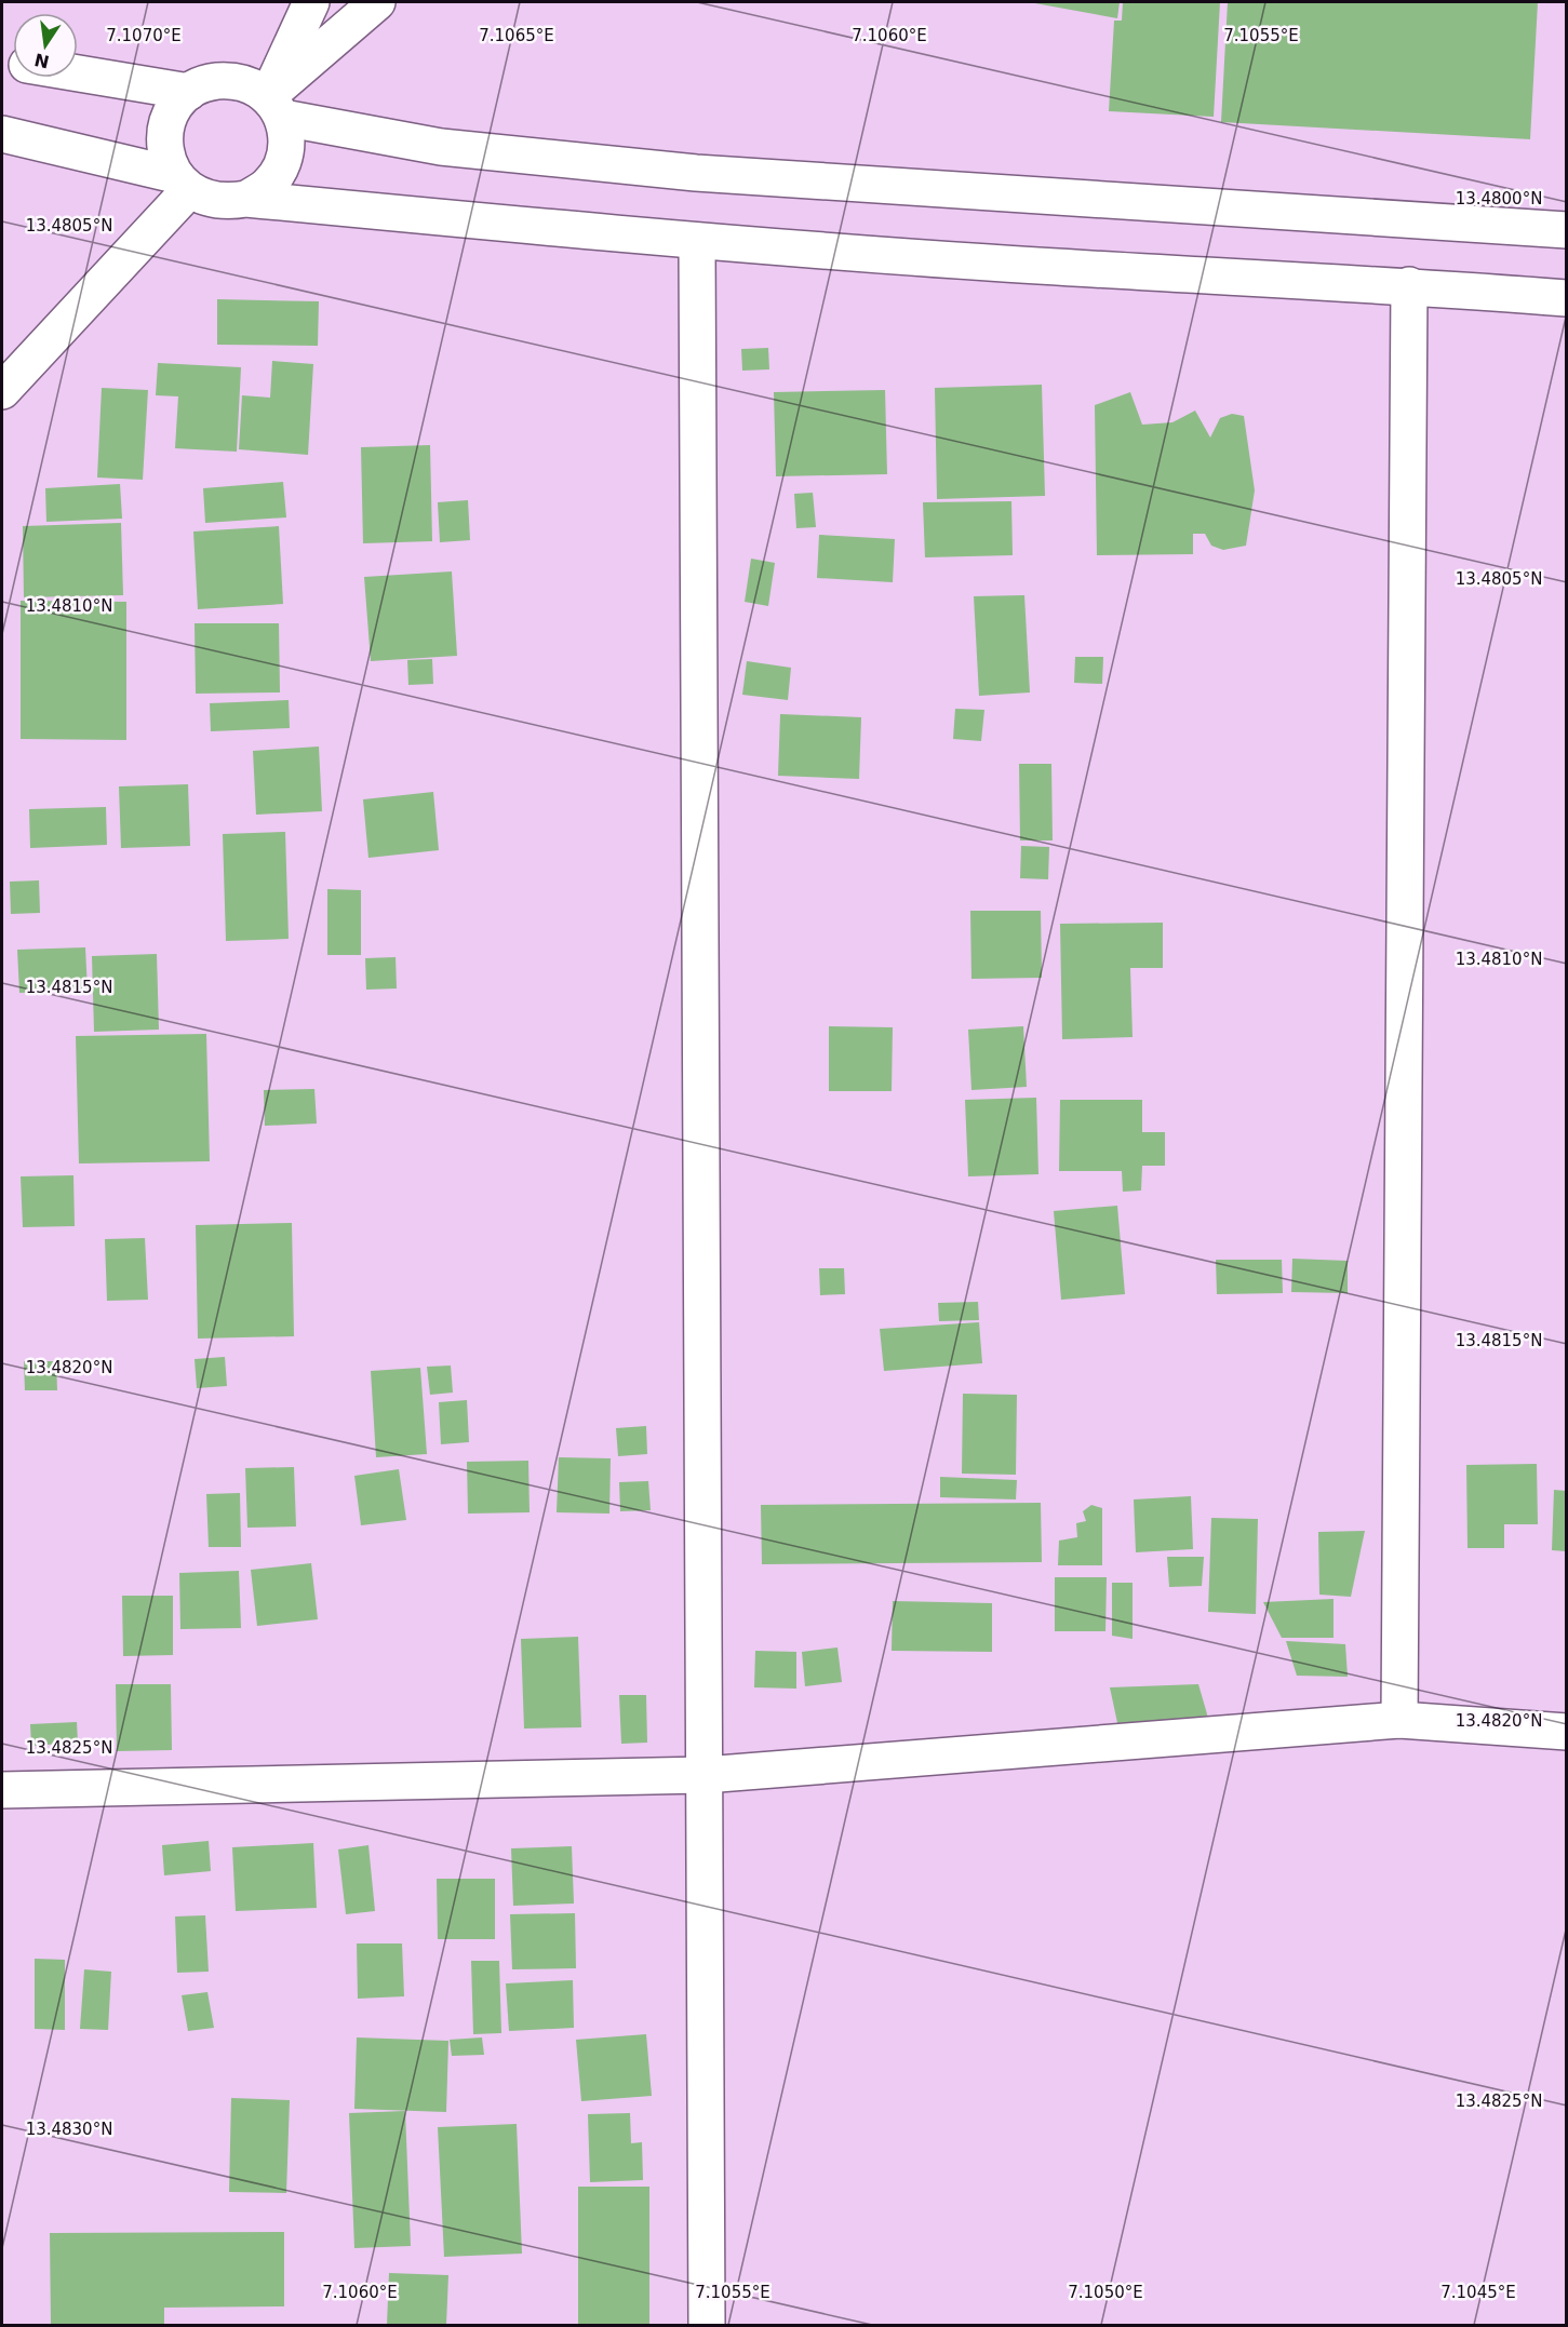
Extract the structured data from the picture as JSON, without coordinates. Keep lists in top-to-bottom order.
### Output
{
  "north": "bottom",
  "coordinates": [
    "7.1070°E",
    "7.1065°E",
    "7.1060°E",
    "7.1055°E",
    "13.4800°N",
    "13.4805°N",
    "13.4810°N",
    "13.4815°N",
    "13.4820°N",
    "13.4825°N",
    "13.4830°N",
    "7.1050°E",
    "7.1045°E"
  ]
}
